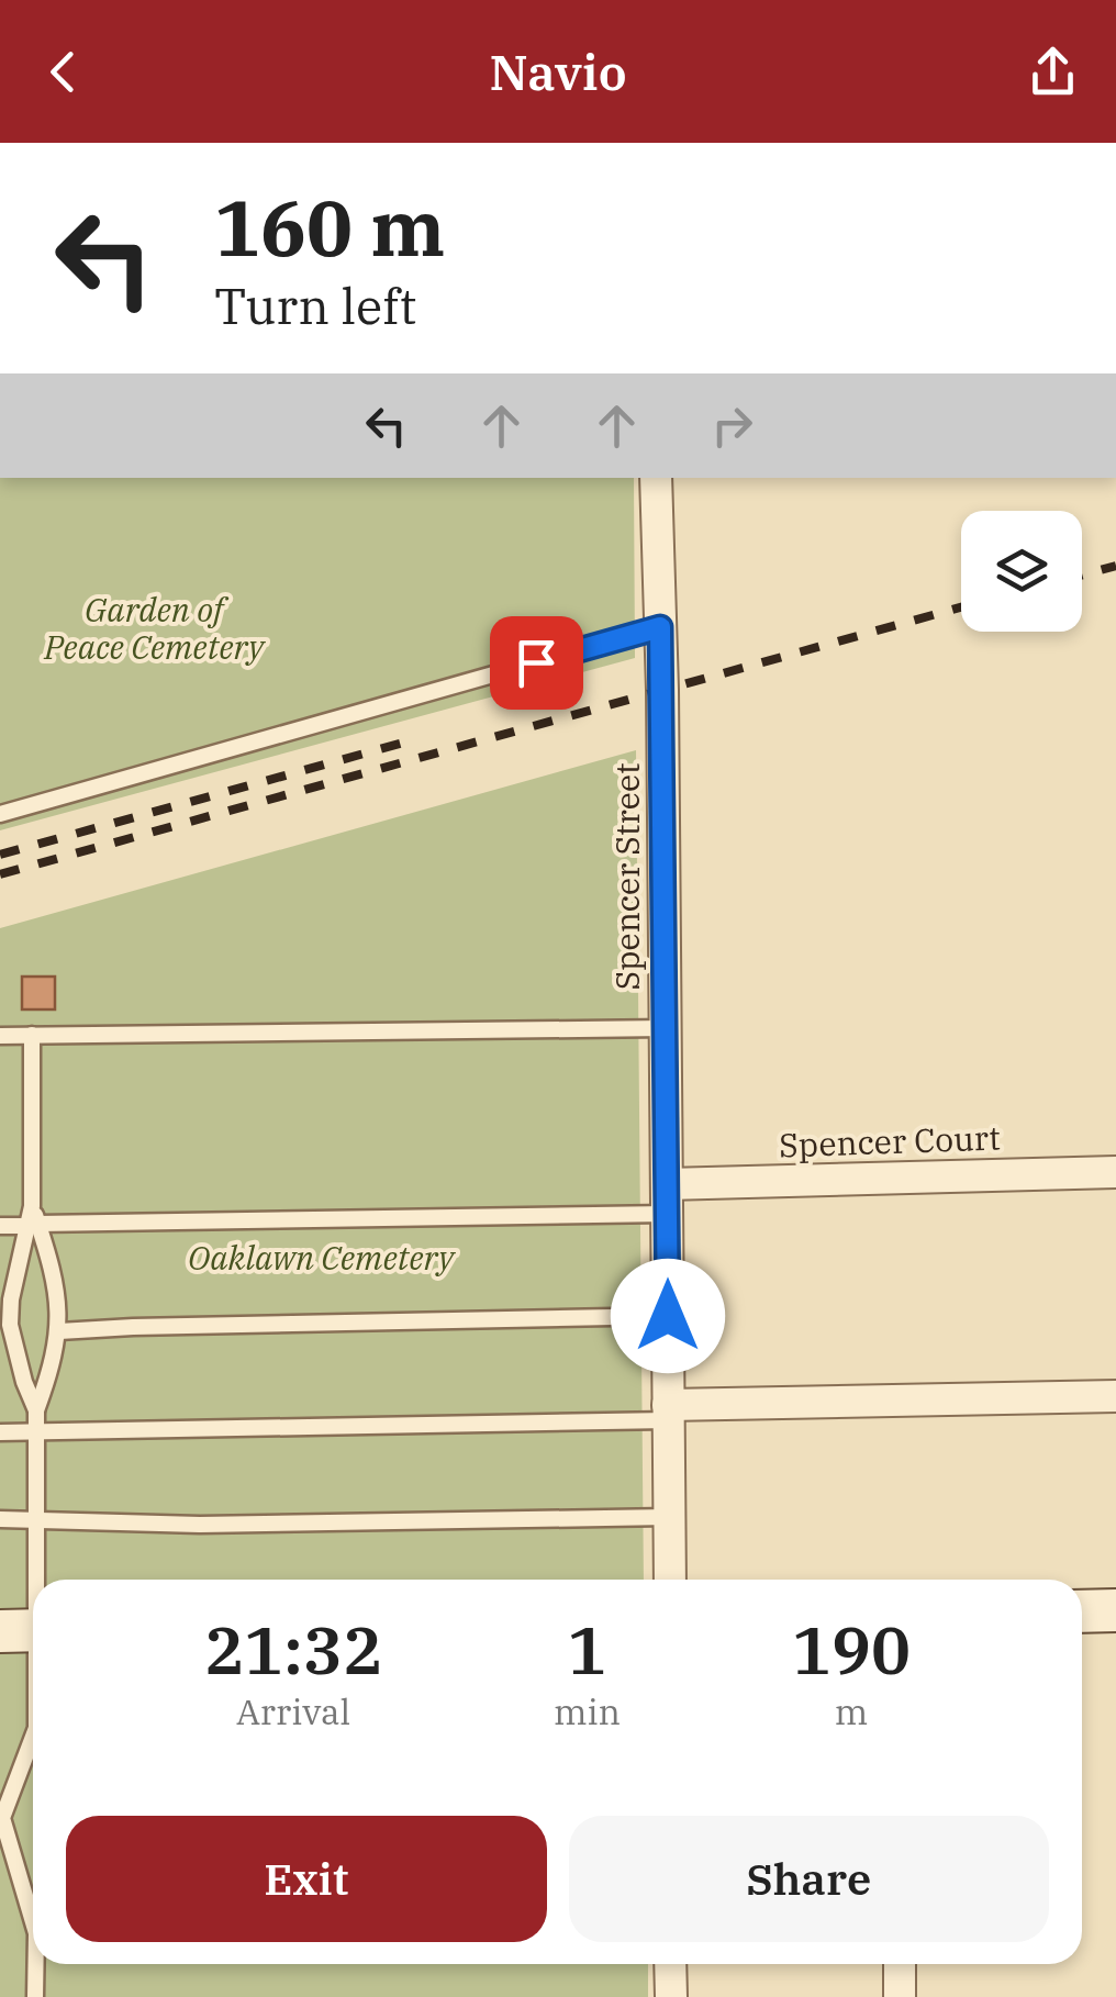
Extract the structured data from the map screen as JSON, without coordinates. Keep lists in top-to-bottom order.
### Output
{
  "streets": {
    "street": ["Spencer Street", "Spencer Court"]
  },
  "crossings": [
    ["Spencer Street", "Spencer Court"]
  ],
  "parks": ["Garden of Peace Cemetery", "Oaklawn Cemetery"],
  "page": {
    "header": "Navio",
    "turn": ["160 m", "Turn left"],
    "eta": [
      "21:32",
      "Arrival",
      "1",
      "min",
      "190",
      "m"
    ],
    "buttons": ["Exit", "Share"]
  }
}
